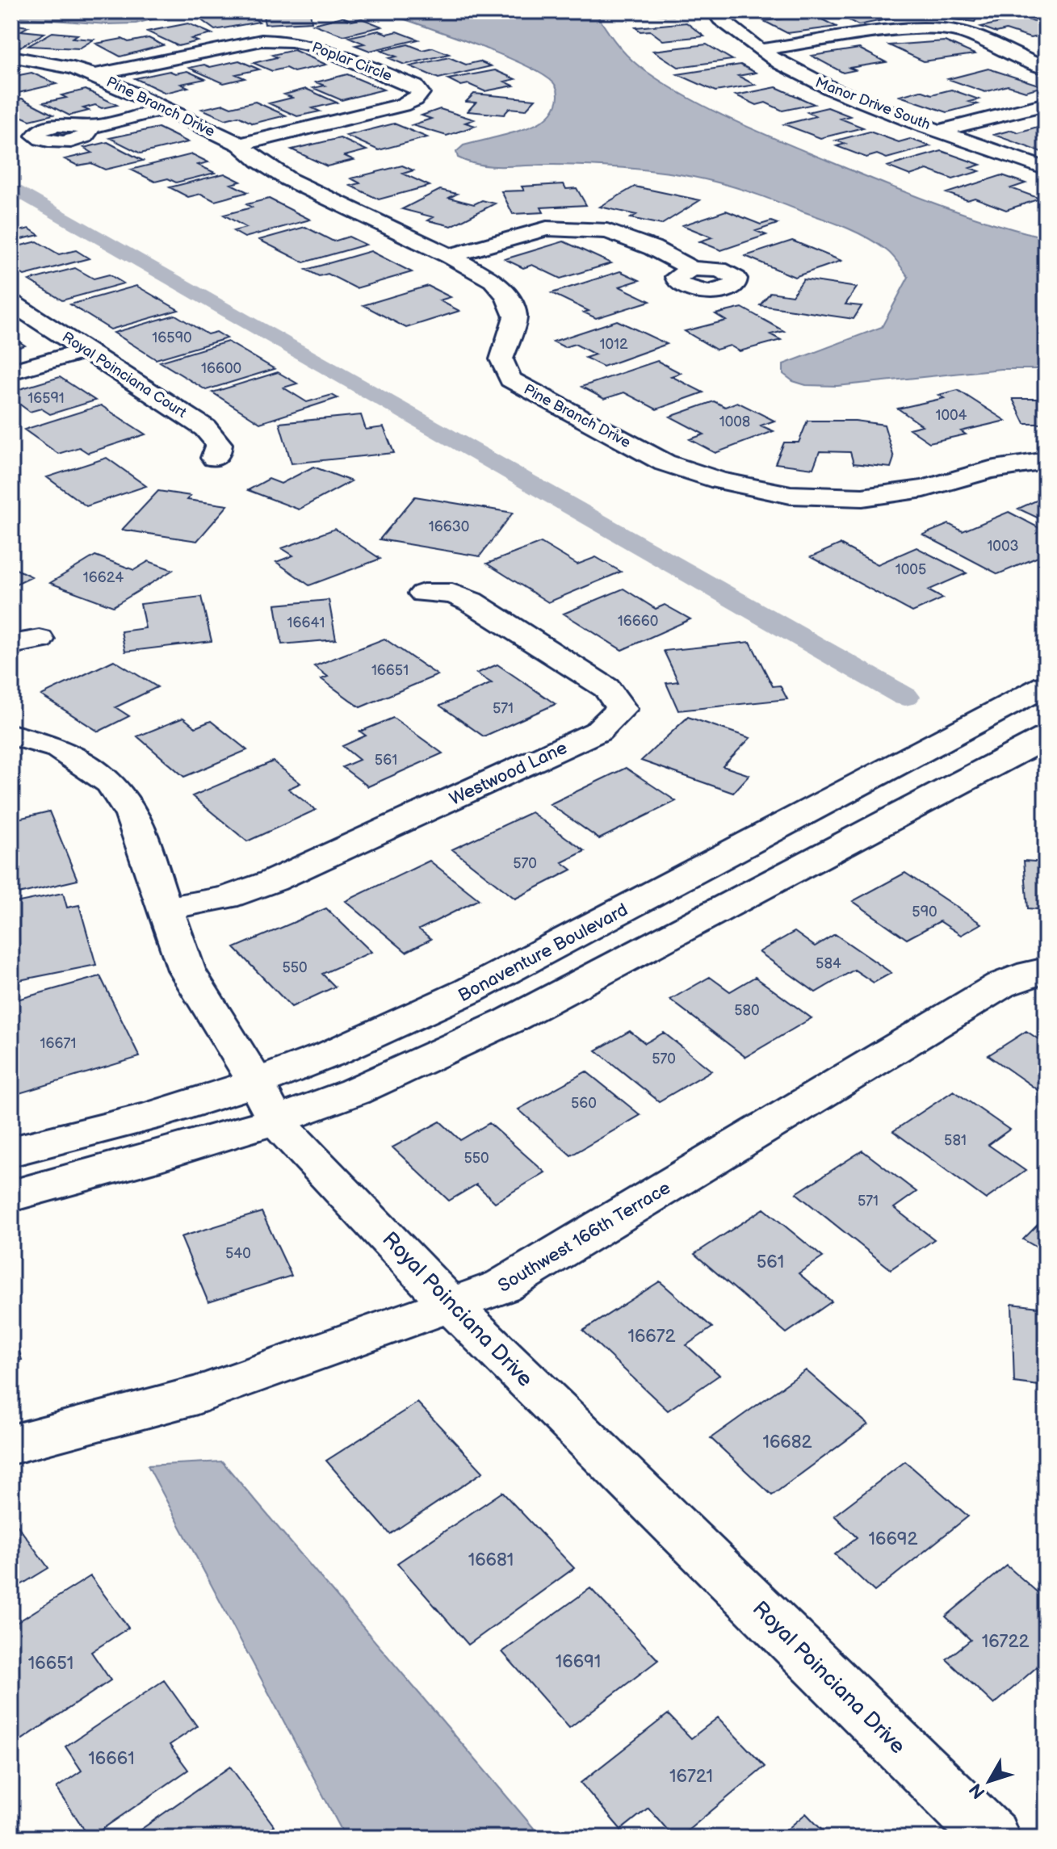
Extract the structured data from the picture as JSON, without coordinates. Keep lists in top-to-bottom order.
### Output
{
  "streets": {
    "street": [
      "Poplar Circle",
      "Manor Drive South",
      "Pine Branch Drive",
      "Royal Poinciana Court",
      "Westwood Lane",
      "Bonaventure Boulevard",
      "Southwest 166th Terrace",
      "Royal Poinciana Drive"
    ]
  },
  "crossings": [
    ["Poplar Circle", "Pine Branch Drive"],
    ["Westwood Lane", "Royal Poinciana Drive"],
    ["Bonaventure Boulevard", "Royal Poinciana Drive"],
    ["Southwest 166th Terrace", "Royal Poinciana Drive"]
  ],
  "house_numbers": [
    "16590",
    "1012",
    "16600",
    "16591",
    "1004",
    "1008",
    "16630",
    "1003",
    "1005",
    "16624",
    "16660",
    "16641",
    "16651",
    "571",
    "561",
    "570",
    "590",
    "584",
    "550",
    "580",
    "16671",
    "570",
    "560",
    "581",
    "550",
    "571",
    "540",
    "561",
    "16672",
    "16682",
    "16692",
    "16681",
    "16722",
    "16691",
    "16651",
    "16661",
    "16721"
  ],
  "north": "bottom left"
}
